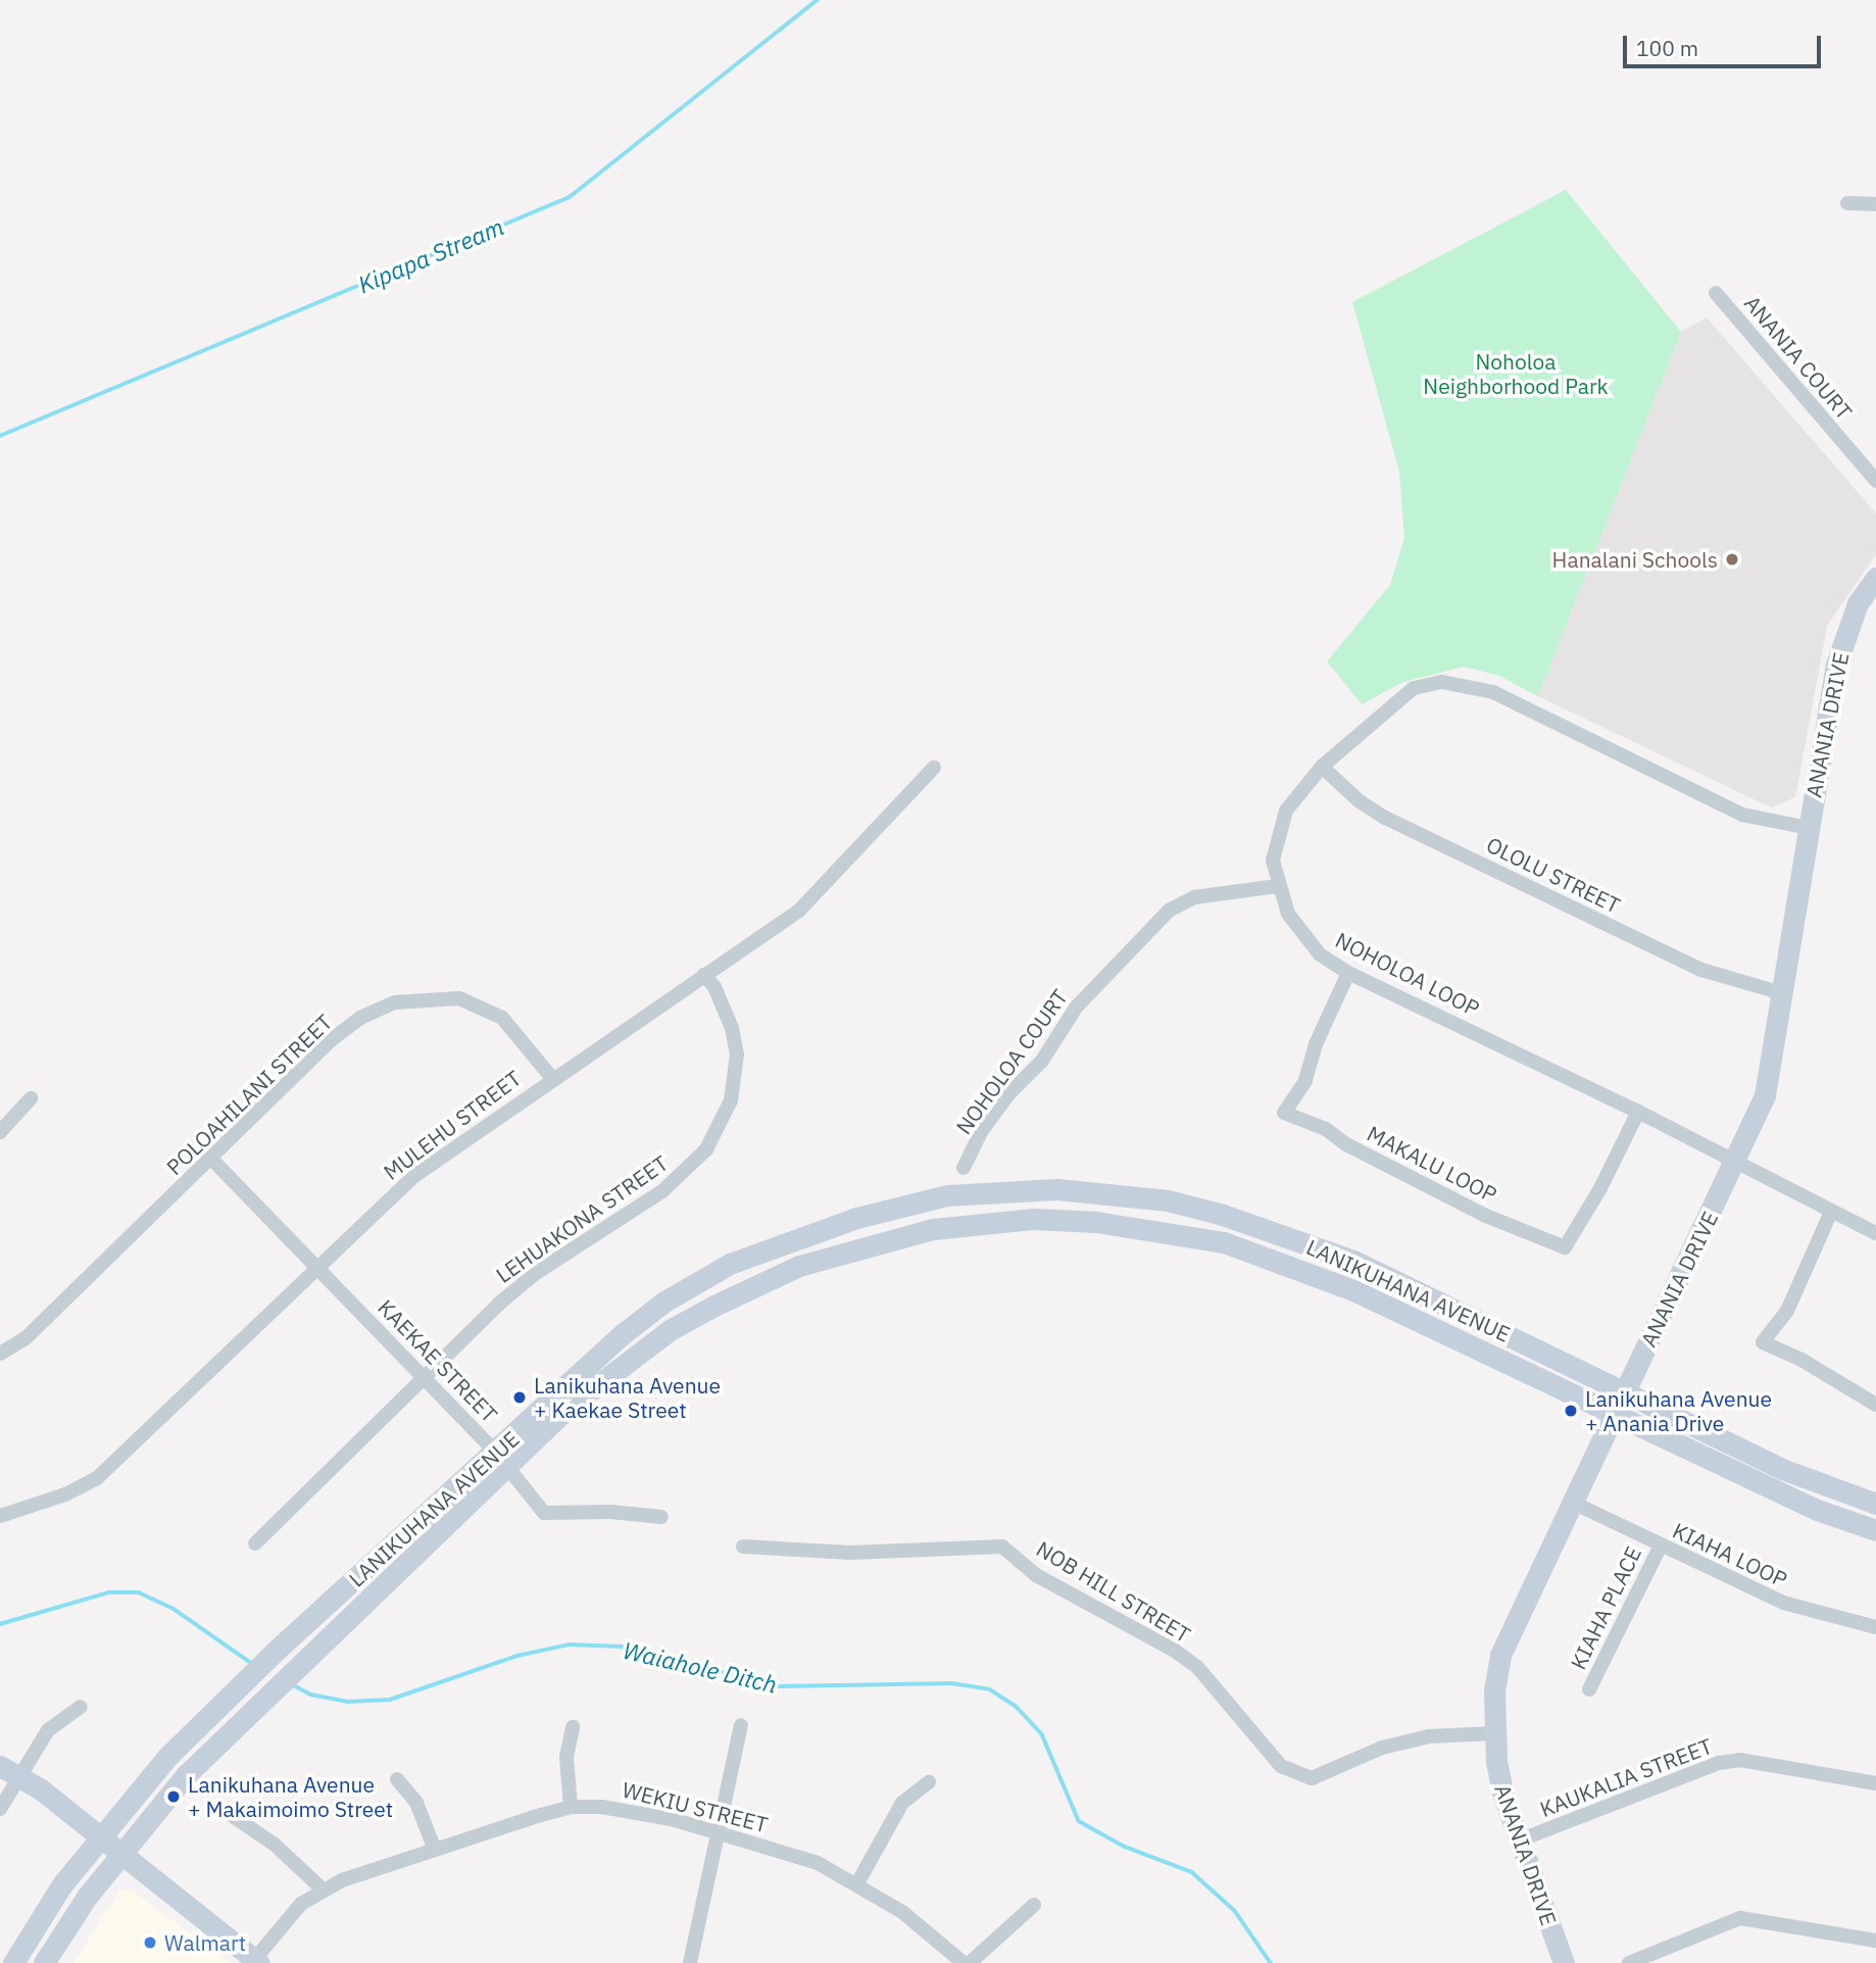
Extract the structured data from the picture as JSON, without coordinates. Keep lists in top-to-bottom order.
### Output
{
  "streets": {
    "main road": ["ANANIA DRIVE", "LANIKUHANA AVENUE"],
    "street": [
      "ANANIA COURT",
      "OLOLU STREET",
      "NOHOLOA LOOP",
      "NOHOLOA COURT",
      "POLOAHILANI STREET",
      "MULEHU STREET",
      "MAKALU LOOP",
      "LEHUAKONA STREET",
      "KAEKAE STREET",
      "KIAHA LOOP",
      "NOB HILL STREET",
      "KIAHA PLACE",
      "KAUKALIA STREET",
      "WEKIU STREET"
    ]
  },
  "crossings": [
    ["ANANIA DRIVE", "OLOLU STREET"],
    ["ANANIA DRIVE", "NOHOLOA LOOP"],
    ["ANANIA DRIVE", "LANIKUHANA AVENUE"],
    ["ANANIA DRIVE", "KIAHA LOOP"],
    ["ANANIA DRIVE", "NOB HILL STREET"],
    ["ANANIA DRIVE", "KAUKALIA STREET"],
    ["OLOLU STREET", "NOHOLOA LOOP"],
    ["NOHOLOA LOOP", "NOHOLOA COURT"],
    ["NOHOLOA LOOP", "MAKALU LOOP"],
    ["POLOAHILANI STREET", "MULEHU STREET"],
    ["POLOAHILANI STREET", "KAEKAE STREET"],
    ["MULEHU STREET", "LEHUAKONA STREET"],
    ["MULEHU STREET", "KAEKAE STREET"],
    ["LEHUAKONA STREET", "KAEKAE STREET"],
    ["LANIKUHANA AVENUE", "KAEKAE STREET"],
    ["KIAHA LOOP", "KIAHA PLACE"]
  ],
  "water": ["Kipapa Stream", "Waiahole Ditch"],
  "parks": ["Noholoa Neighborhood Park"],
  "places": [
    "Hanalani Schools",
    "Lanikuhana Avenue + Kaekae Street",
    "Lanikuhana Avenue + Anania Drive",
    "Lanikuhana Avenue + Makaimoimo Street",
    "Walmart"
  ],
  "scale_bar": "100 m"
}
